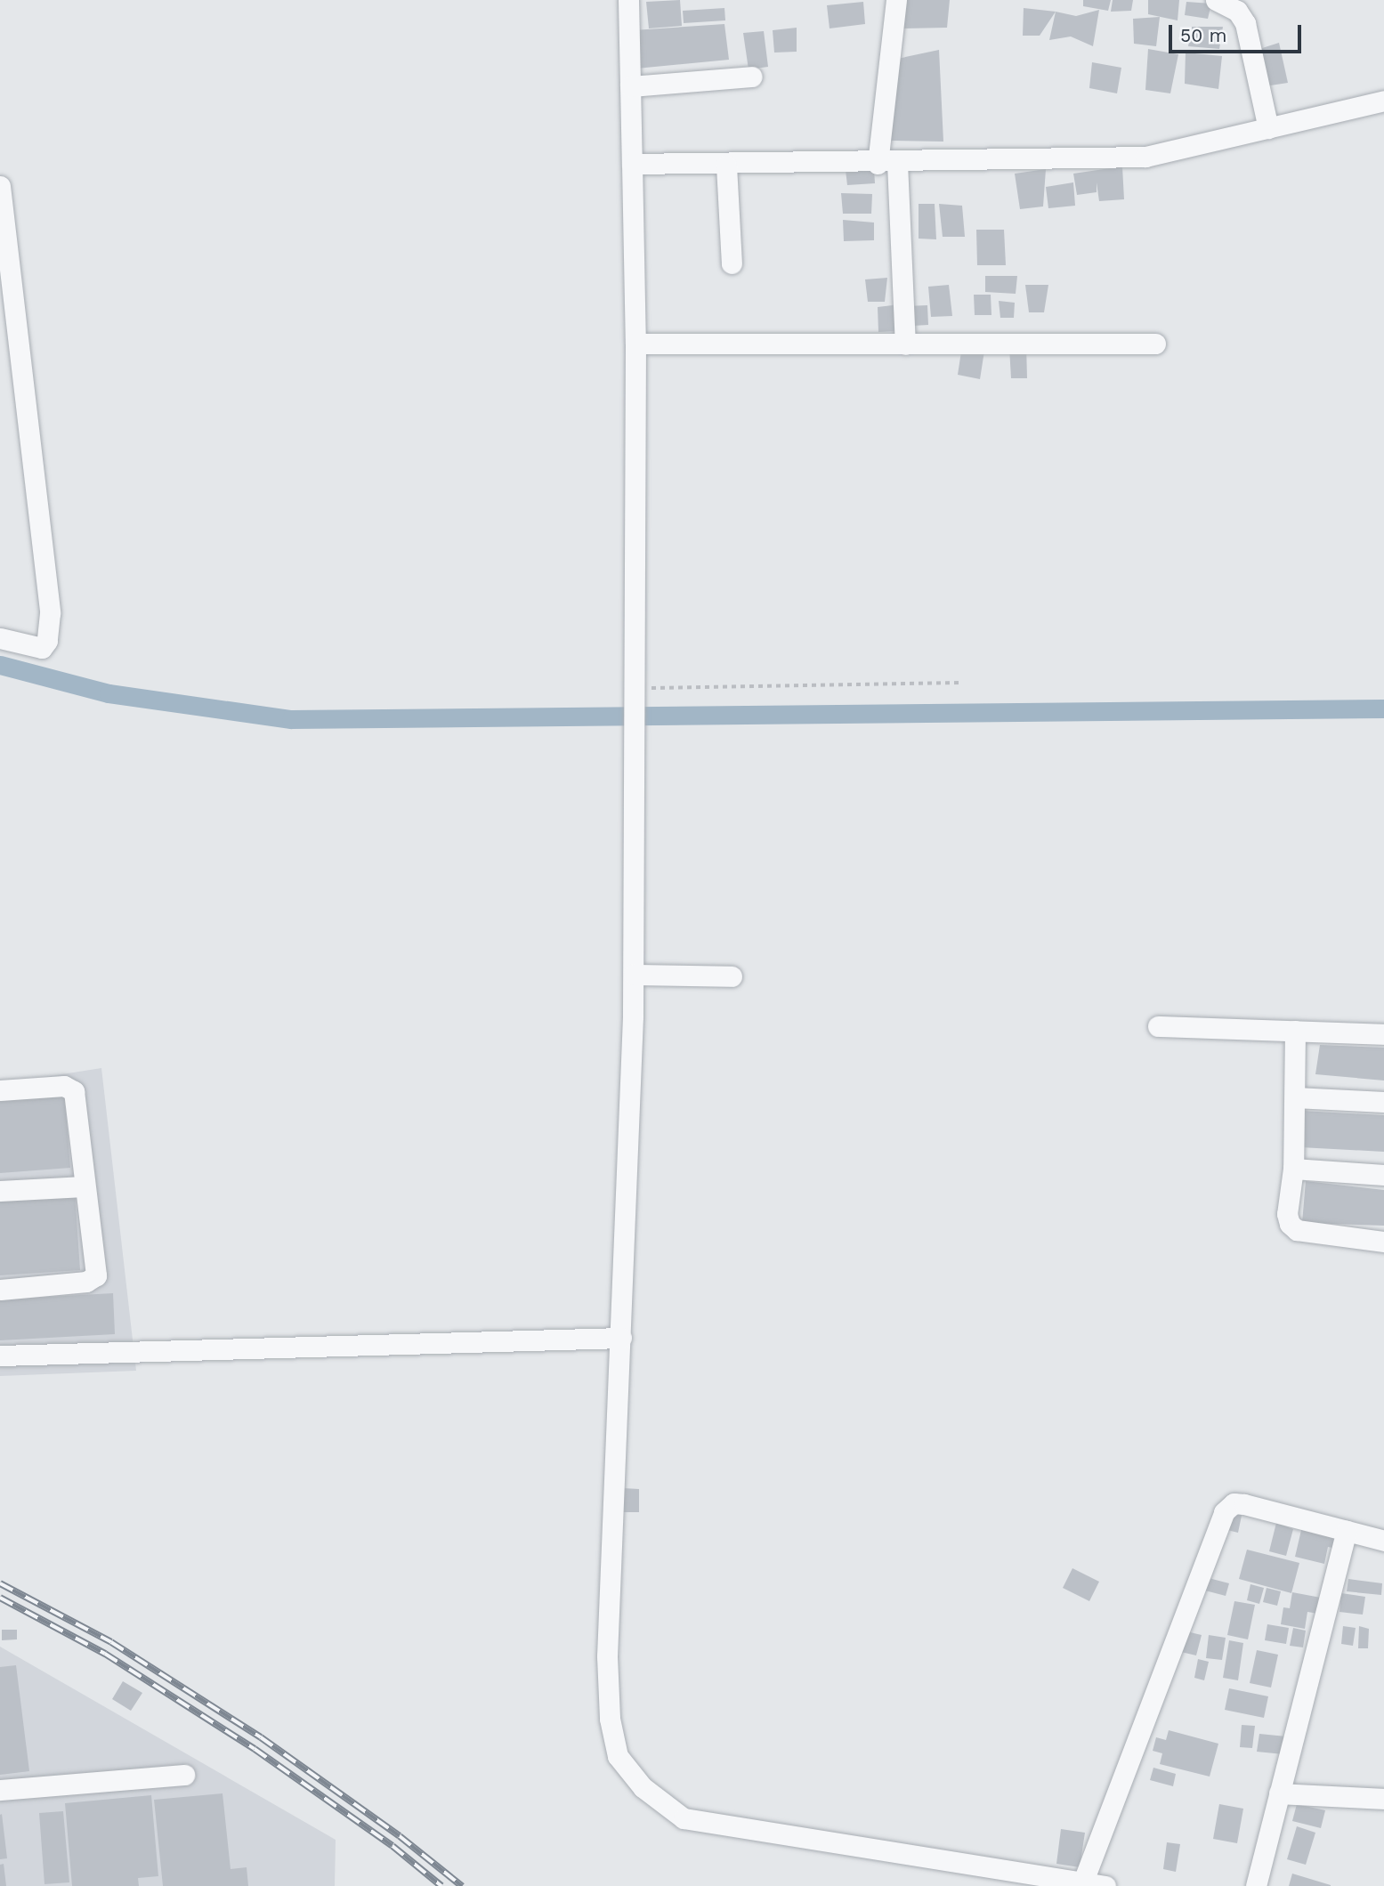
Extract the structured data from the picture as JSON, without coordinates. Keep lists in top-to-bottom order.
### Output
{
  "scale_bar": "50 m"
}
